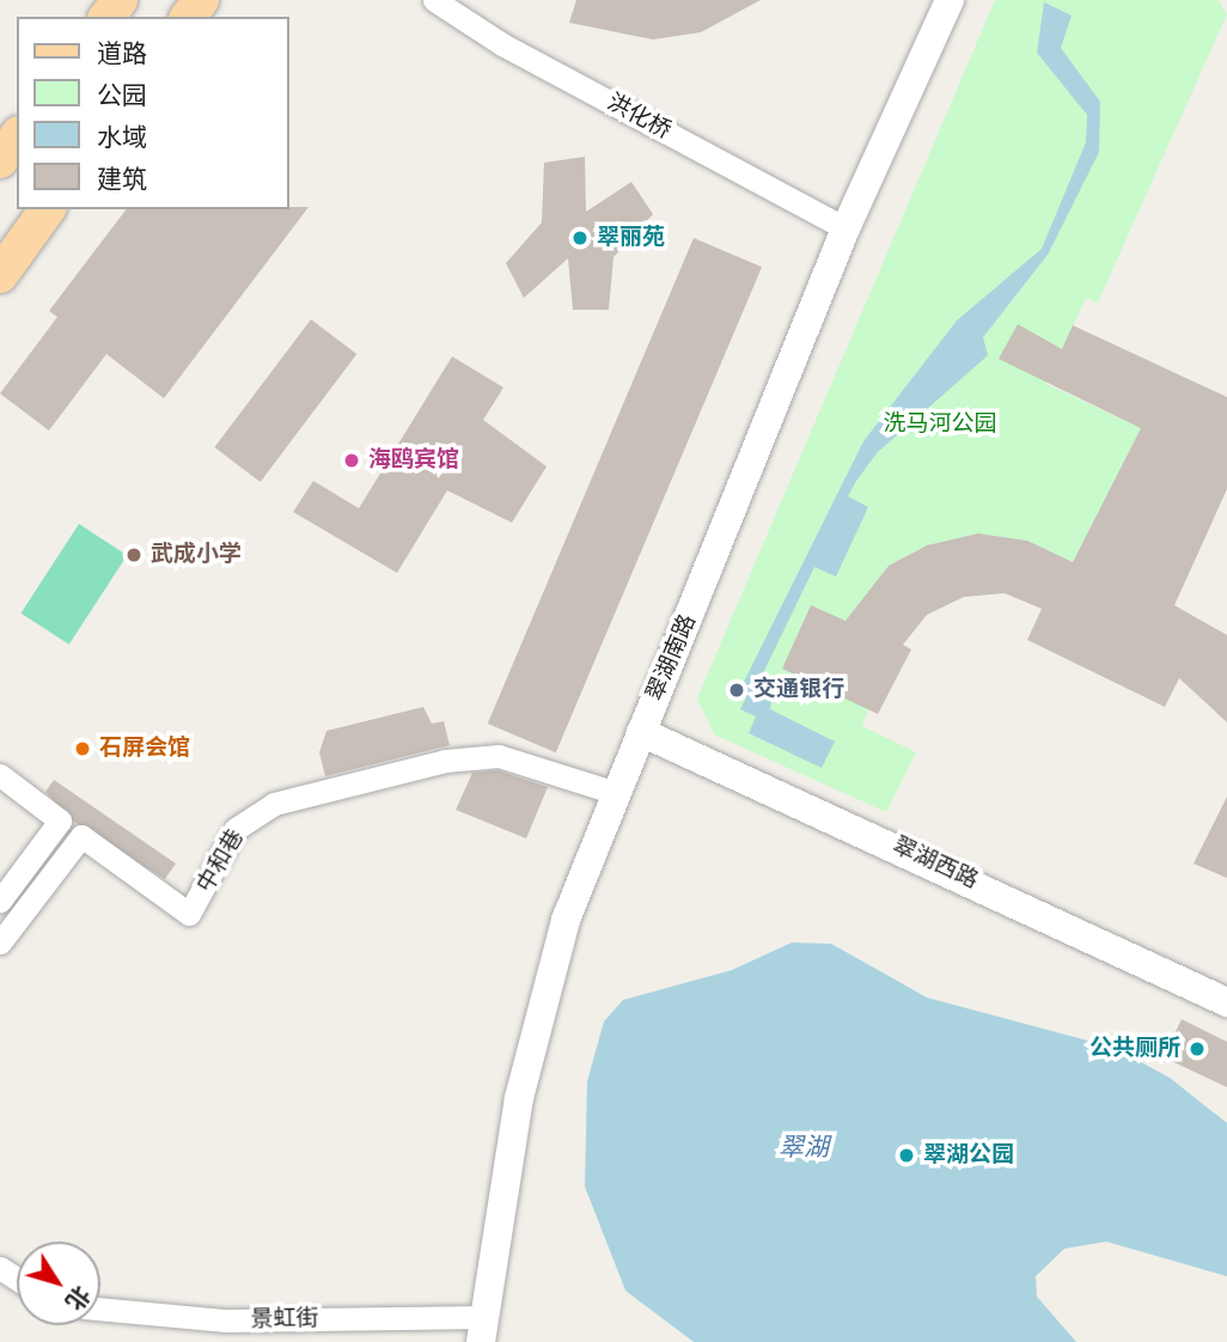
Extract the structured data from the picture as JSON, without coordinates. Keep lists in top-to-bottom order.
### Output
{
  "streets": {
    "street": [
      "洪化桥",
      "翠湖南路",
      "中和巷",
      "翠湖西路",
      "景虹街"
    ]
  },
  "crossings": [
    ["洪化桥", "翠湖南路"],
    ["翠湖南路", "中和巷"],
    ["翠湖南路", "翠湖西路"],
    ["翠湖南路", "景虹街"]
  ],
  "water": ["翠湖"],
  "parks": ["洗马河公园"],
  "places": [
    "翠丽苑",
    "海鸥宾馆",
    "武成小学",
    "交通银行",
    "石屏会馆",
    "公共厕所",
    "翠湖公园"
  ],
  "legend": [
    "道路",
    "公园",
    "水域",
    "建筑"
  ],
  "north": "bottom right"
}
